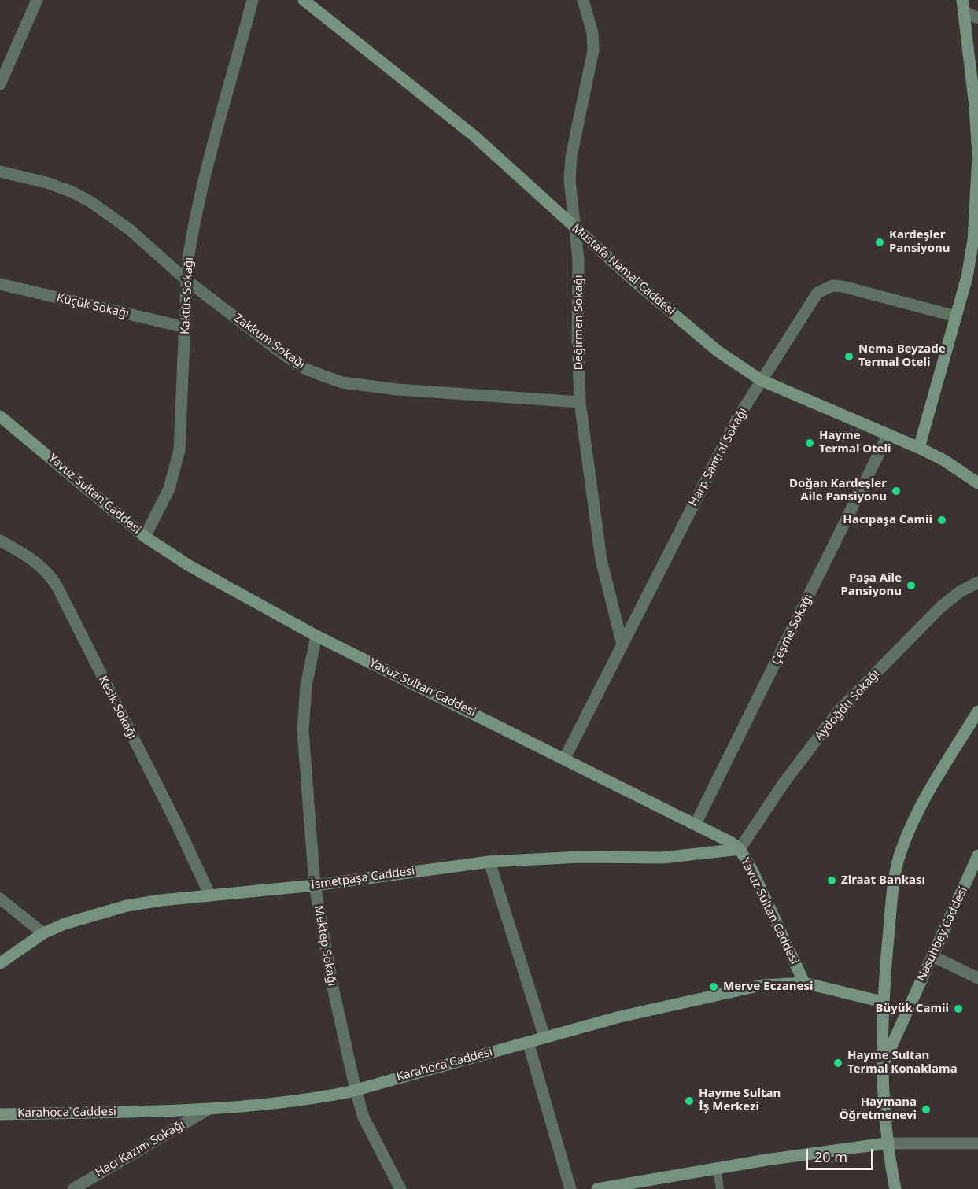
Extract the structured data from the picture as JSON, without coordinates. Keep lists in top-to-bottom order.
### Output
{
  "streets": {
    "street": [
      "Mustafa Namal Caddesi",
      "Kaktüs Sokağı",
      "Küçük Sokağı",
      "Değirmen Sokağı",
      "Zakkum Sokağı",
      "Harp Santral Sokağı",
      "Yavuz Sultan Caddesi",
      "Çeşme Sokağı",
      "Aydoğdu Sokağı",
      "Kesik Sokağı",
      "İsmetpaşa Caddesi",
      "Nasuhbey Caddesi",
      "Mektep Sokağı",
      "Karahoca Caddesi",
      "Hacı Kazım Sokağı"
    ]
  },
  "crossings": [
    ["Mustafa Namal Caddesi", "Değirmen Sokağı"],
    ["Mustafa Namal Caddesi", "Harp Santral Sokağı"],
    ["Mustafa Namal Caddesi", "Çeşme Sokağı"],
    ["Kaktüs Sokağı", "Küçük Sokağı"],
    ["Kaktüs Sokağı", "Zakkum Sokağı"],
    ["Kaktüs Sokağı", "Yavuz Sultan Caddesi"],
    ["Değirmen Sokağı", "Zakkum Sokağı"],
    ["Değirmen Sokağı", "Harp Santral Sokağı"],
    ["Harp Santral Sokağı", "Yavuz Sultan Caddesi"],
    ["Yavuz Sultan Caddesi", "Çeşme Sokağı"],
    ["Yavuz Sultan Caddesi", "Aydoğdu Sokağı"],
    ["Yavuz Sultan Caddesi", "İsmetpaşa Caddesi"],
    ["Yavuz Sultan Caddesi", "Mektep Sokağı"],
    ["Yavuz Sultan Caddesi", "Karahoca Caddesi"],
    ["Aydoğdu Sokağı", "İsmetpaşa Caddesi"],
    ["Kesik Sokağı", "İsmetpaşa Caddesi"],
    ["İsmetpaşa Caddesi", "Mektep Sokağı"],
    ["Mektep Sokağı", "Karahoca Caddesi"],
    ["Karahoca Caddesi", "Hacı Kazım Sokağı"]
  ],
  "places": [
    "Kardeşler Pansiyonu",
    "Nema Beyzade Termal Oteli",
    "Hayme Termal Oteli",
    "Doğan Kardeşler Aile Pansiyonu",
    "Hacıpaşa Camii",
    "Paşa Aile Pansiyonu",
    "Ziraat Bankası",
    "Merve Eczanesi",
    "Büyük Camii",
    "Hayme Sultan Termal Konaklama",
    "Hayme Sultan İş Merkezi",
    "Haymana Öğretmenevi"
  ],
  "scale_bar": "20 m"
}
